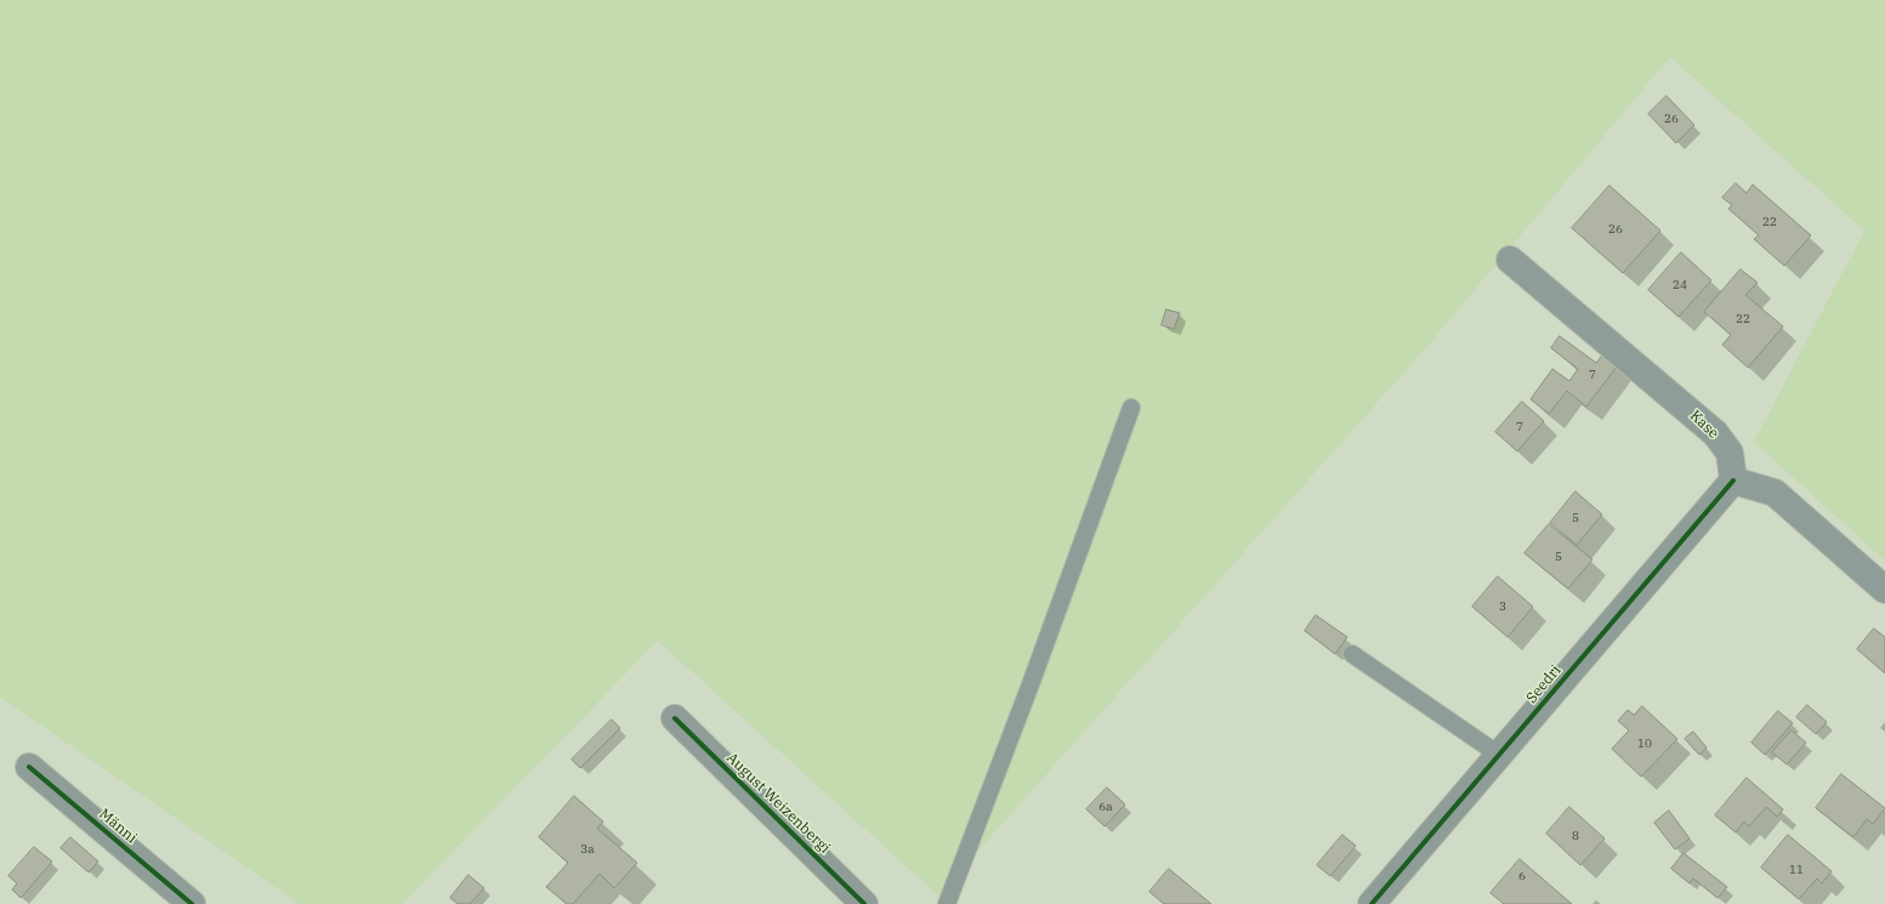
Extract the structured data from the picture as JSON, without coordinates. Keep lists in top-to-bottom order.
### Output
{
  "streets": {
    "street": [
      "Kase",
      "Seedri",
      "August Weizenbergi",
      "Männi"
    ]
  },
  "crossings": [
    ["Kase", "Seedri"]
  ],
  "house_numbers": [
    "26",
    "22",
    "26",
    "24",
    "22",
    "7",
    "7",
    "5",
    "5",
    "3",
    "10",
    "6a",
    "8",
    "3a",
    "11",
    "6"
  ]
}
